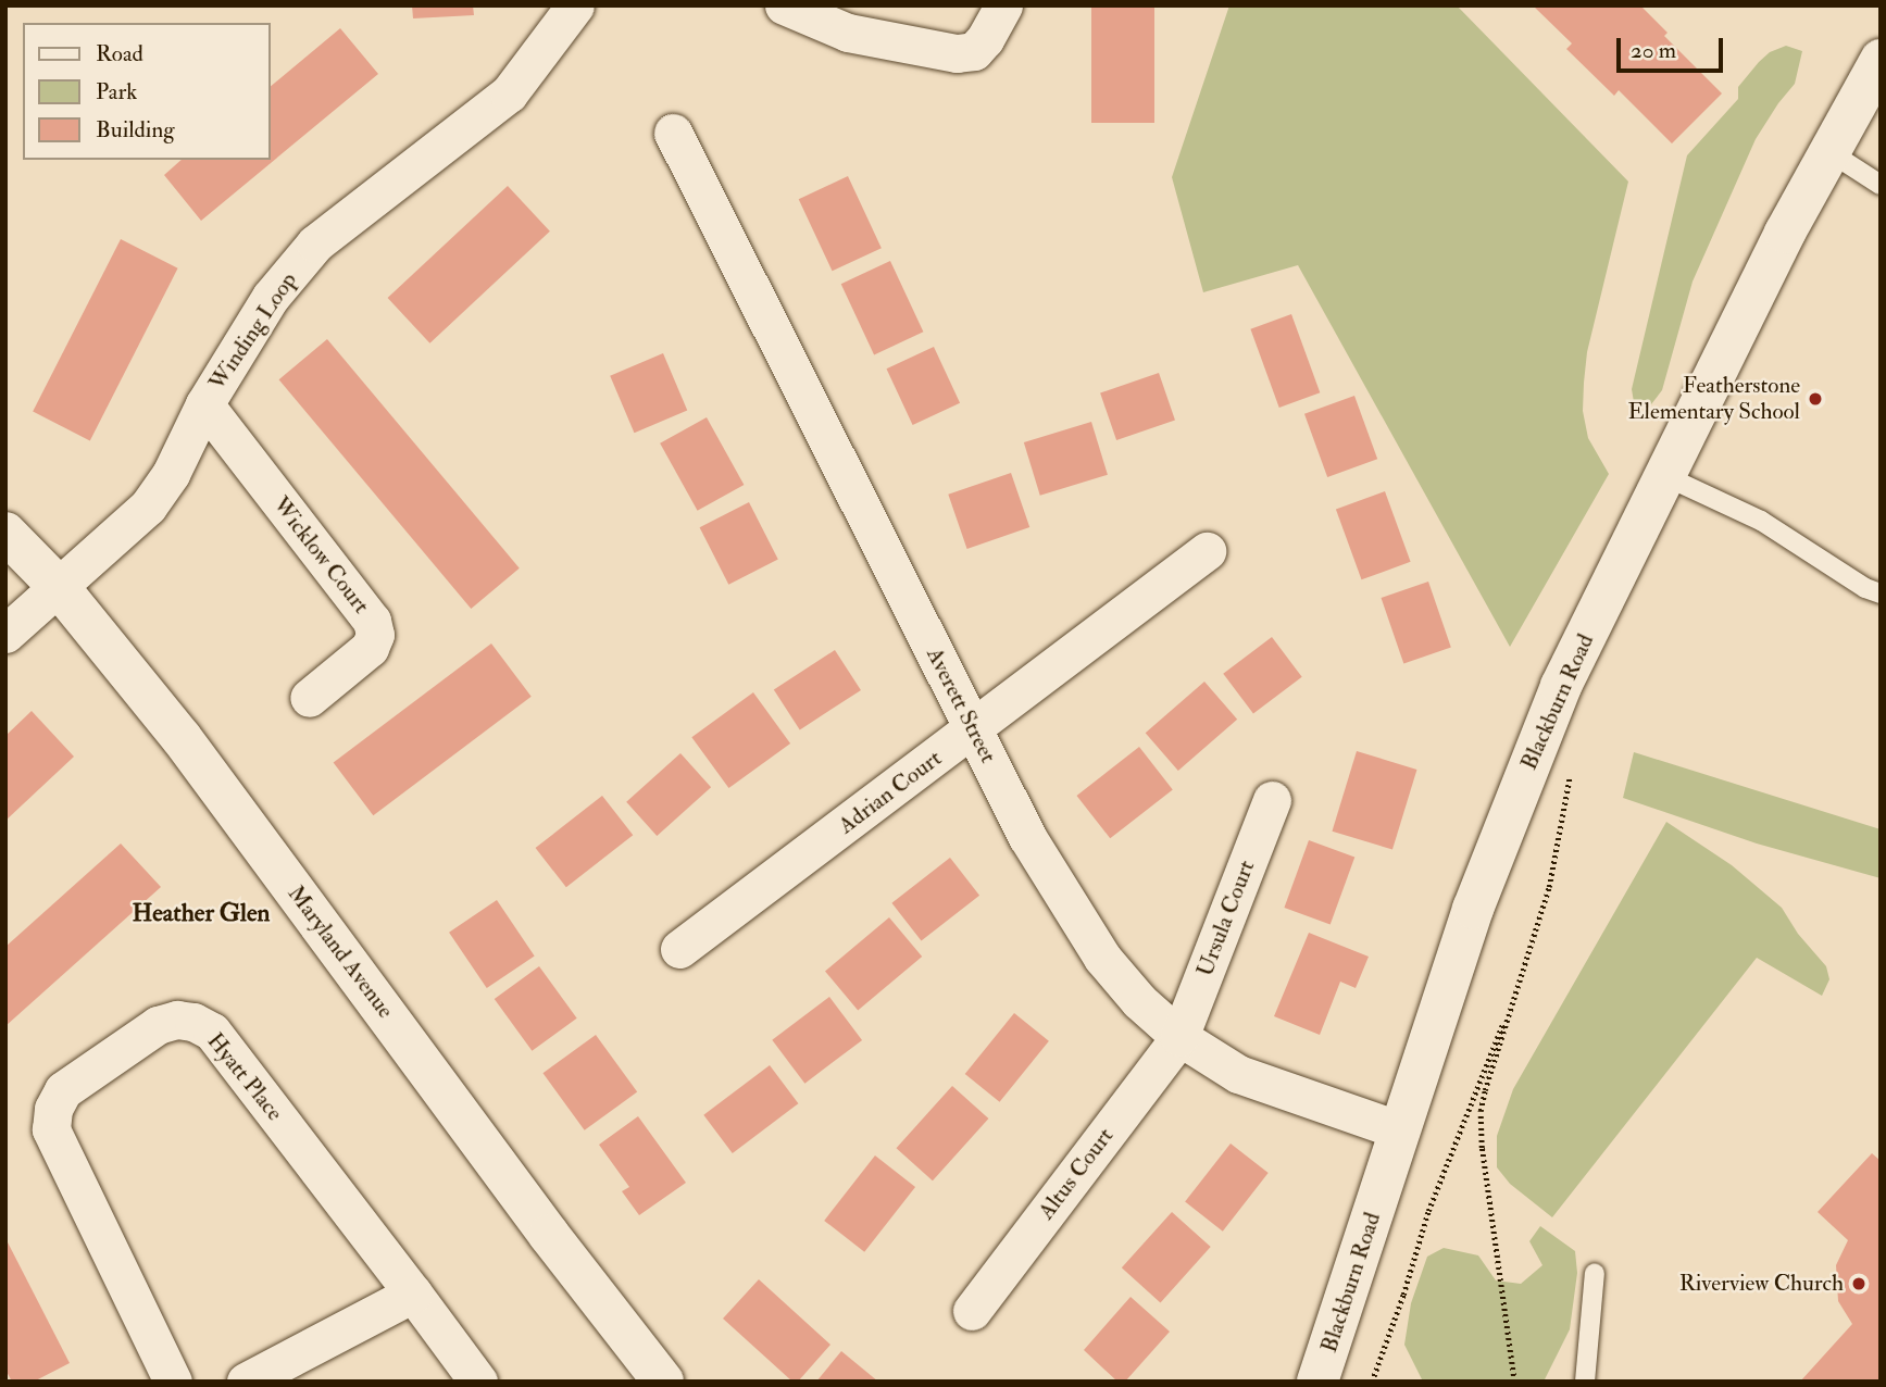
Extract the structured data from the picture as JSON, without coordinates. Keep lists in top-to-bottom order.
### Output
{
  "streets": {
    "street": [
      "Winding Loop",
      "Wicklow Court",
      "Blackburn Road",
      "Averett Street",
      "Adrian Court",
      "Ursula Court",
      "Maryland Avenue",
      "Hyatt Place",
      "Altus Court"
    ]
  },
  "crossings": [
    ["Winding Loop", "Wicklow Court"],
    ["Winding Loop", "Maryland Avenue"],
    ["Blackburn Road", "Averett Street"],
    ["Averett Street", "Adrian Court"],
    ["Averett Street", "Ursula Court"],
    ["Averett Street", "Altus Court"],
    ["Ursula Court", "Altus Court"]
  ],
  "districts": ["Heather Glen"],
  "places": ["Featherstone Elementary School", "Riverview Church"],
  "legend": ["Road", "Park", "Building"],
  "scale_bar": "20 m"
}
